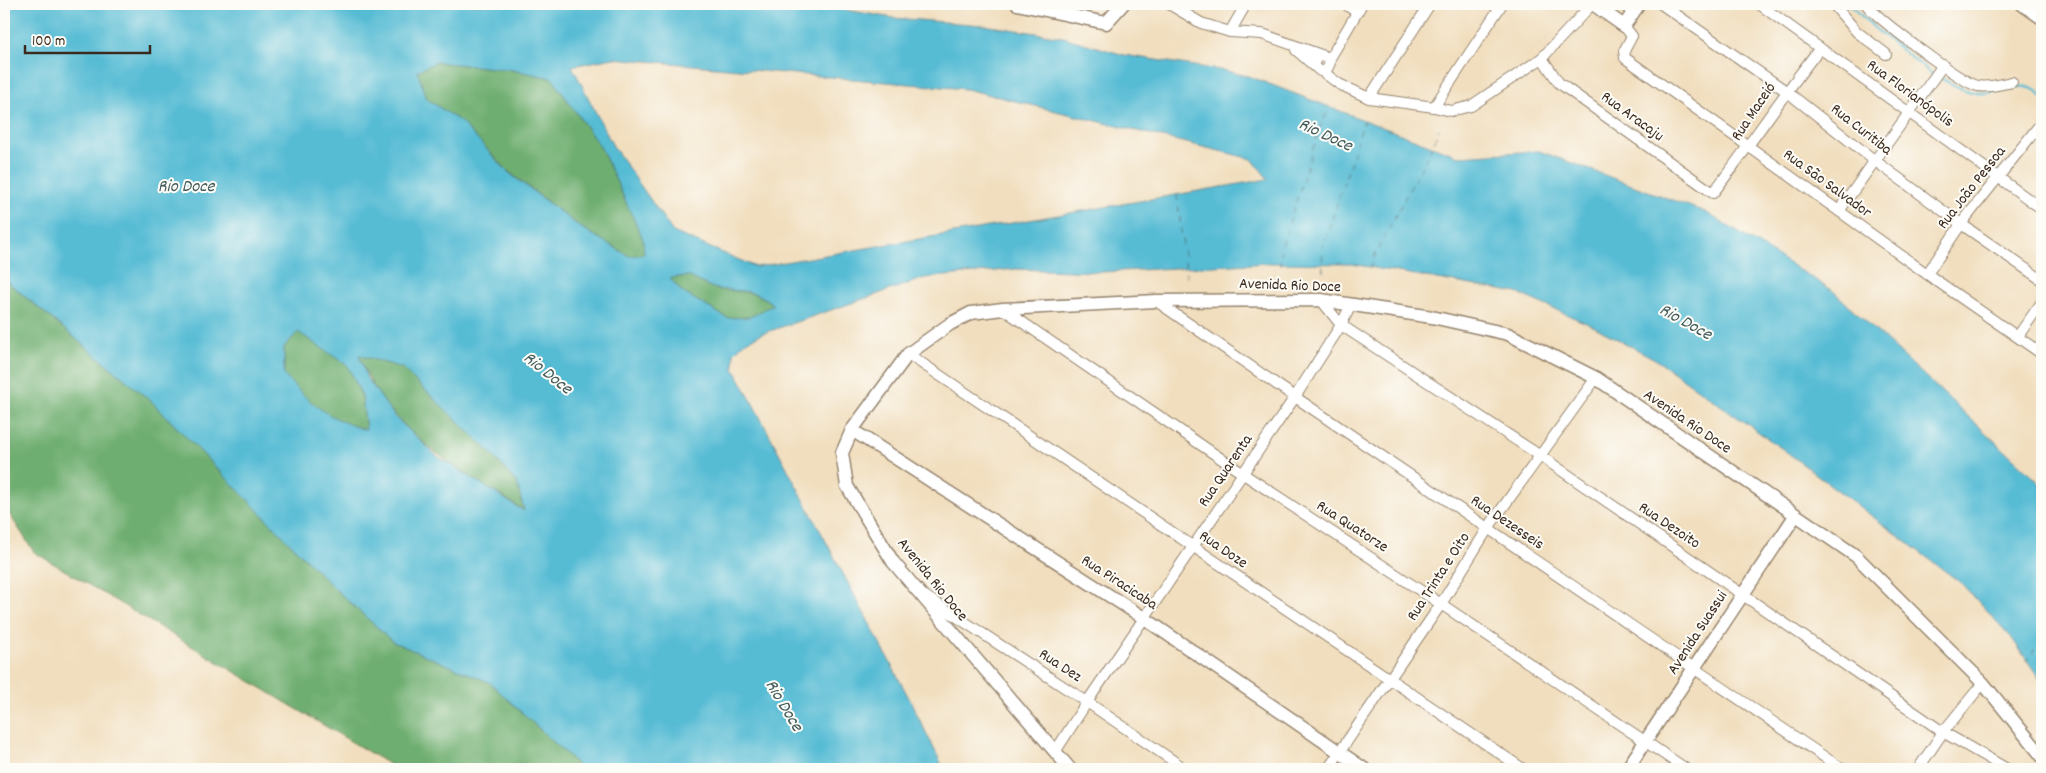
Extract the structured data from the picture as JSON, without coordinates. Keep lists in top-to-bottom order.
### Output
{
  "streets": {
    "street": [
      "Rua Florianópolis",
      "Rua Maceió",
      "Rua Aracaju",
      "Rua Curitiba",
      "Rua São Salvador",
      "Rua João Pessoa",
      "Avenida Rio Doce",
      "Rua Quarenta",
      "Rua Dezesseis",
      "Rua Dezoito",
      "Rua Quatorze",
      "Rua Doze",
      "Rua Trinta e Oito",
      "Rua Piracicaba",
      "Avenida Suassui",
      "Rua Dez"
    ]
  },
  "crossings": [
    ["Rua Florianópolis", "Rua Maceió"],
    ["Rua Florianópolis", "Rua João Pessoa"],
    ["Rua Maceió", "Rua Aracaju"],
    ["Rua Maceió", "Rua Curitiba"],
    ["Rua Maceió", "Rua São Salvador"],
    ["Rua Curitiba", "Rua João Pessoa"],
    ["Rua São Salvador", "Rua João Pessoa"],
    ["Avenida Rio Doce", "Rua Quarenta"],
    ["Avenida Rio Doce", "Rua Dezesseis"],
    ["Avenida Rio Doce", "Rua Dezoito"],
    ["Avenida Rio Doce", "Rua Quatorze"],
    ["Avenida Rio Doce", "Rua Doze"],
    ["Avenida Rio Doce", "Rua Trinta e Oito"],
    ["Avenida Rio Doce", "Rua Piracicaba"],
    ["Avenida Rio Doce", "Avenida Suassui"],
    ["Avenida Rio Doce", "Rua Dez"],
    ["Rua Quarenta", "Rua Dezesseis"],
    ["Rua Quarenta", "Rua Dezoito"],
    ["Rua Quarenta", "Rua Quatorze"],
    ["Rua Quarenta", "Rua Doze"],
    ["Rua Quarenta", "Rua Piracicaba"],
    ["Rua Quarenta", "Rua Dez"],
    ["Rua Dezesseis", "Rua Trinta e Oito"],
    ["Rua Dezesseis", "Avenida Suassui"],
    ["Rua Dezoito", "Rua Trinta e Oito"],
    ["Rua Dezoito", "Avenida Suassui"],
    ["Rua Quatorze", "Rua Trinta e Oito"],
    ["Rua Quatorze", "Avenida Suassui"],
    ["Rua Doze", "Rua Trinta e Oito"],
    ["Rua Trinta e Oito", "Rua Piracicaba"]
  ],
  "water": ["Rio Doce"],
  "scale_bar": "100 m"
}
